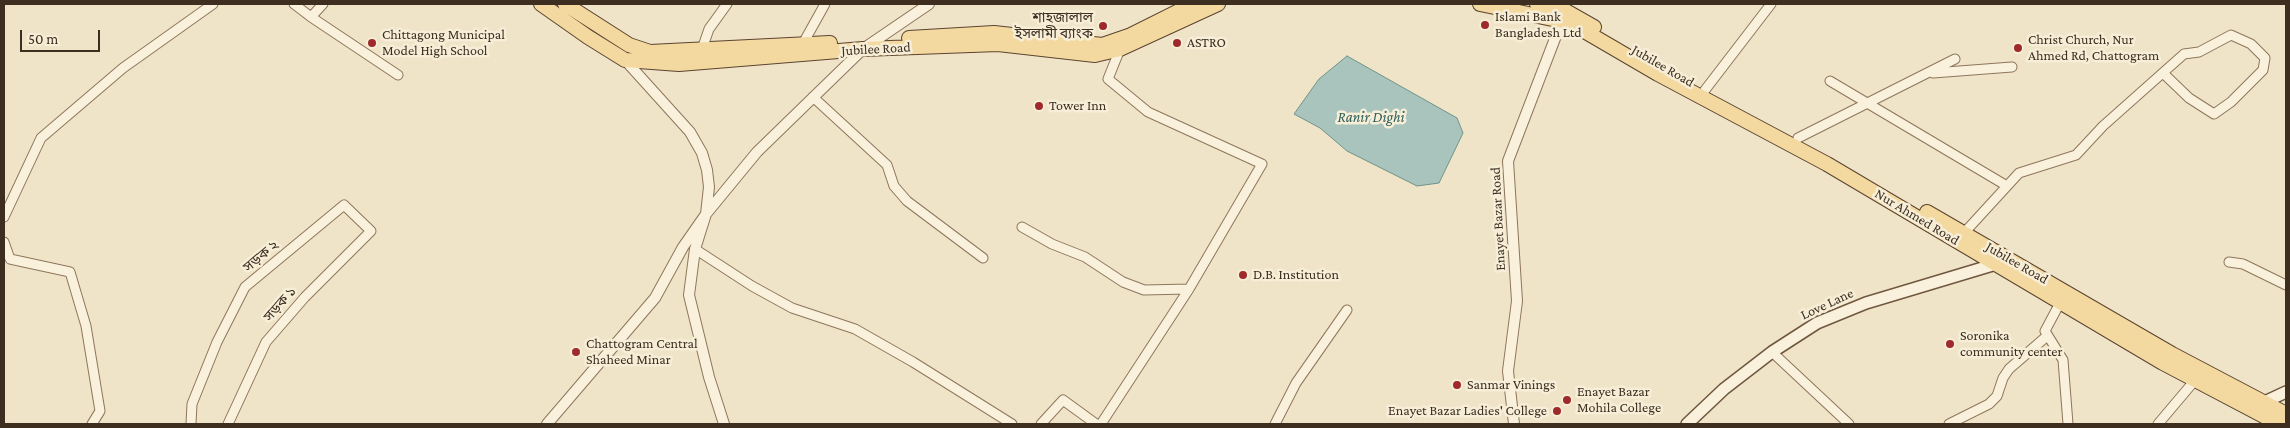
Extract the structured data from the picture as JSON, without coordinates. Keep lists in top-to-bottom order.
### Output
{
  "streets": {
    "main road": ["Jubilee Road", "Nur Ahmed Road", "Love Lane"],
    "street": ["Enayet Bazar Road", "সড়ক ২", "সড়ক ১"]
  },
  "crossings": [
    ["Jubilee Road", "Nur Ahmed Road"],
    ["Jubilee Road", "Enayet Bazar Road"],
    ["Jubilee Road", "Love Lane"],
    ["Nur Ahmed Road", "Enayet Bazar Road"],
    ["Nur Ahmed Road", "Love Lane"],
    ["সড়ক ২", "সড়ক ১"]
  ],
  "water": ["Ranir Dighi"],
  "places": [
    "Islami Bank Bangladesh Ltd",
    "শাহজালাল ইসলামী ব্যাংক",
    "Chittagong Municipal Model High School",
    "ASTRO",
    "Christ Church, Nur Ahmed Rd, Chattogram",
    "Tower Inn",
    "D.B. Institution",
    "Soronika community center",
    "Chattogram Central Shaheed Minar",
    "Sanmar Vinings",
    "Enayet Bazar Mohila College",
    "Enayet Bazar Ladies' College"
  ],
  "scale_bar": "50 m"
}
